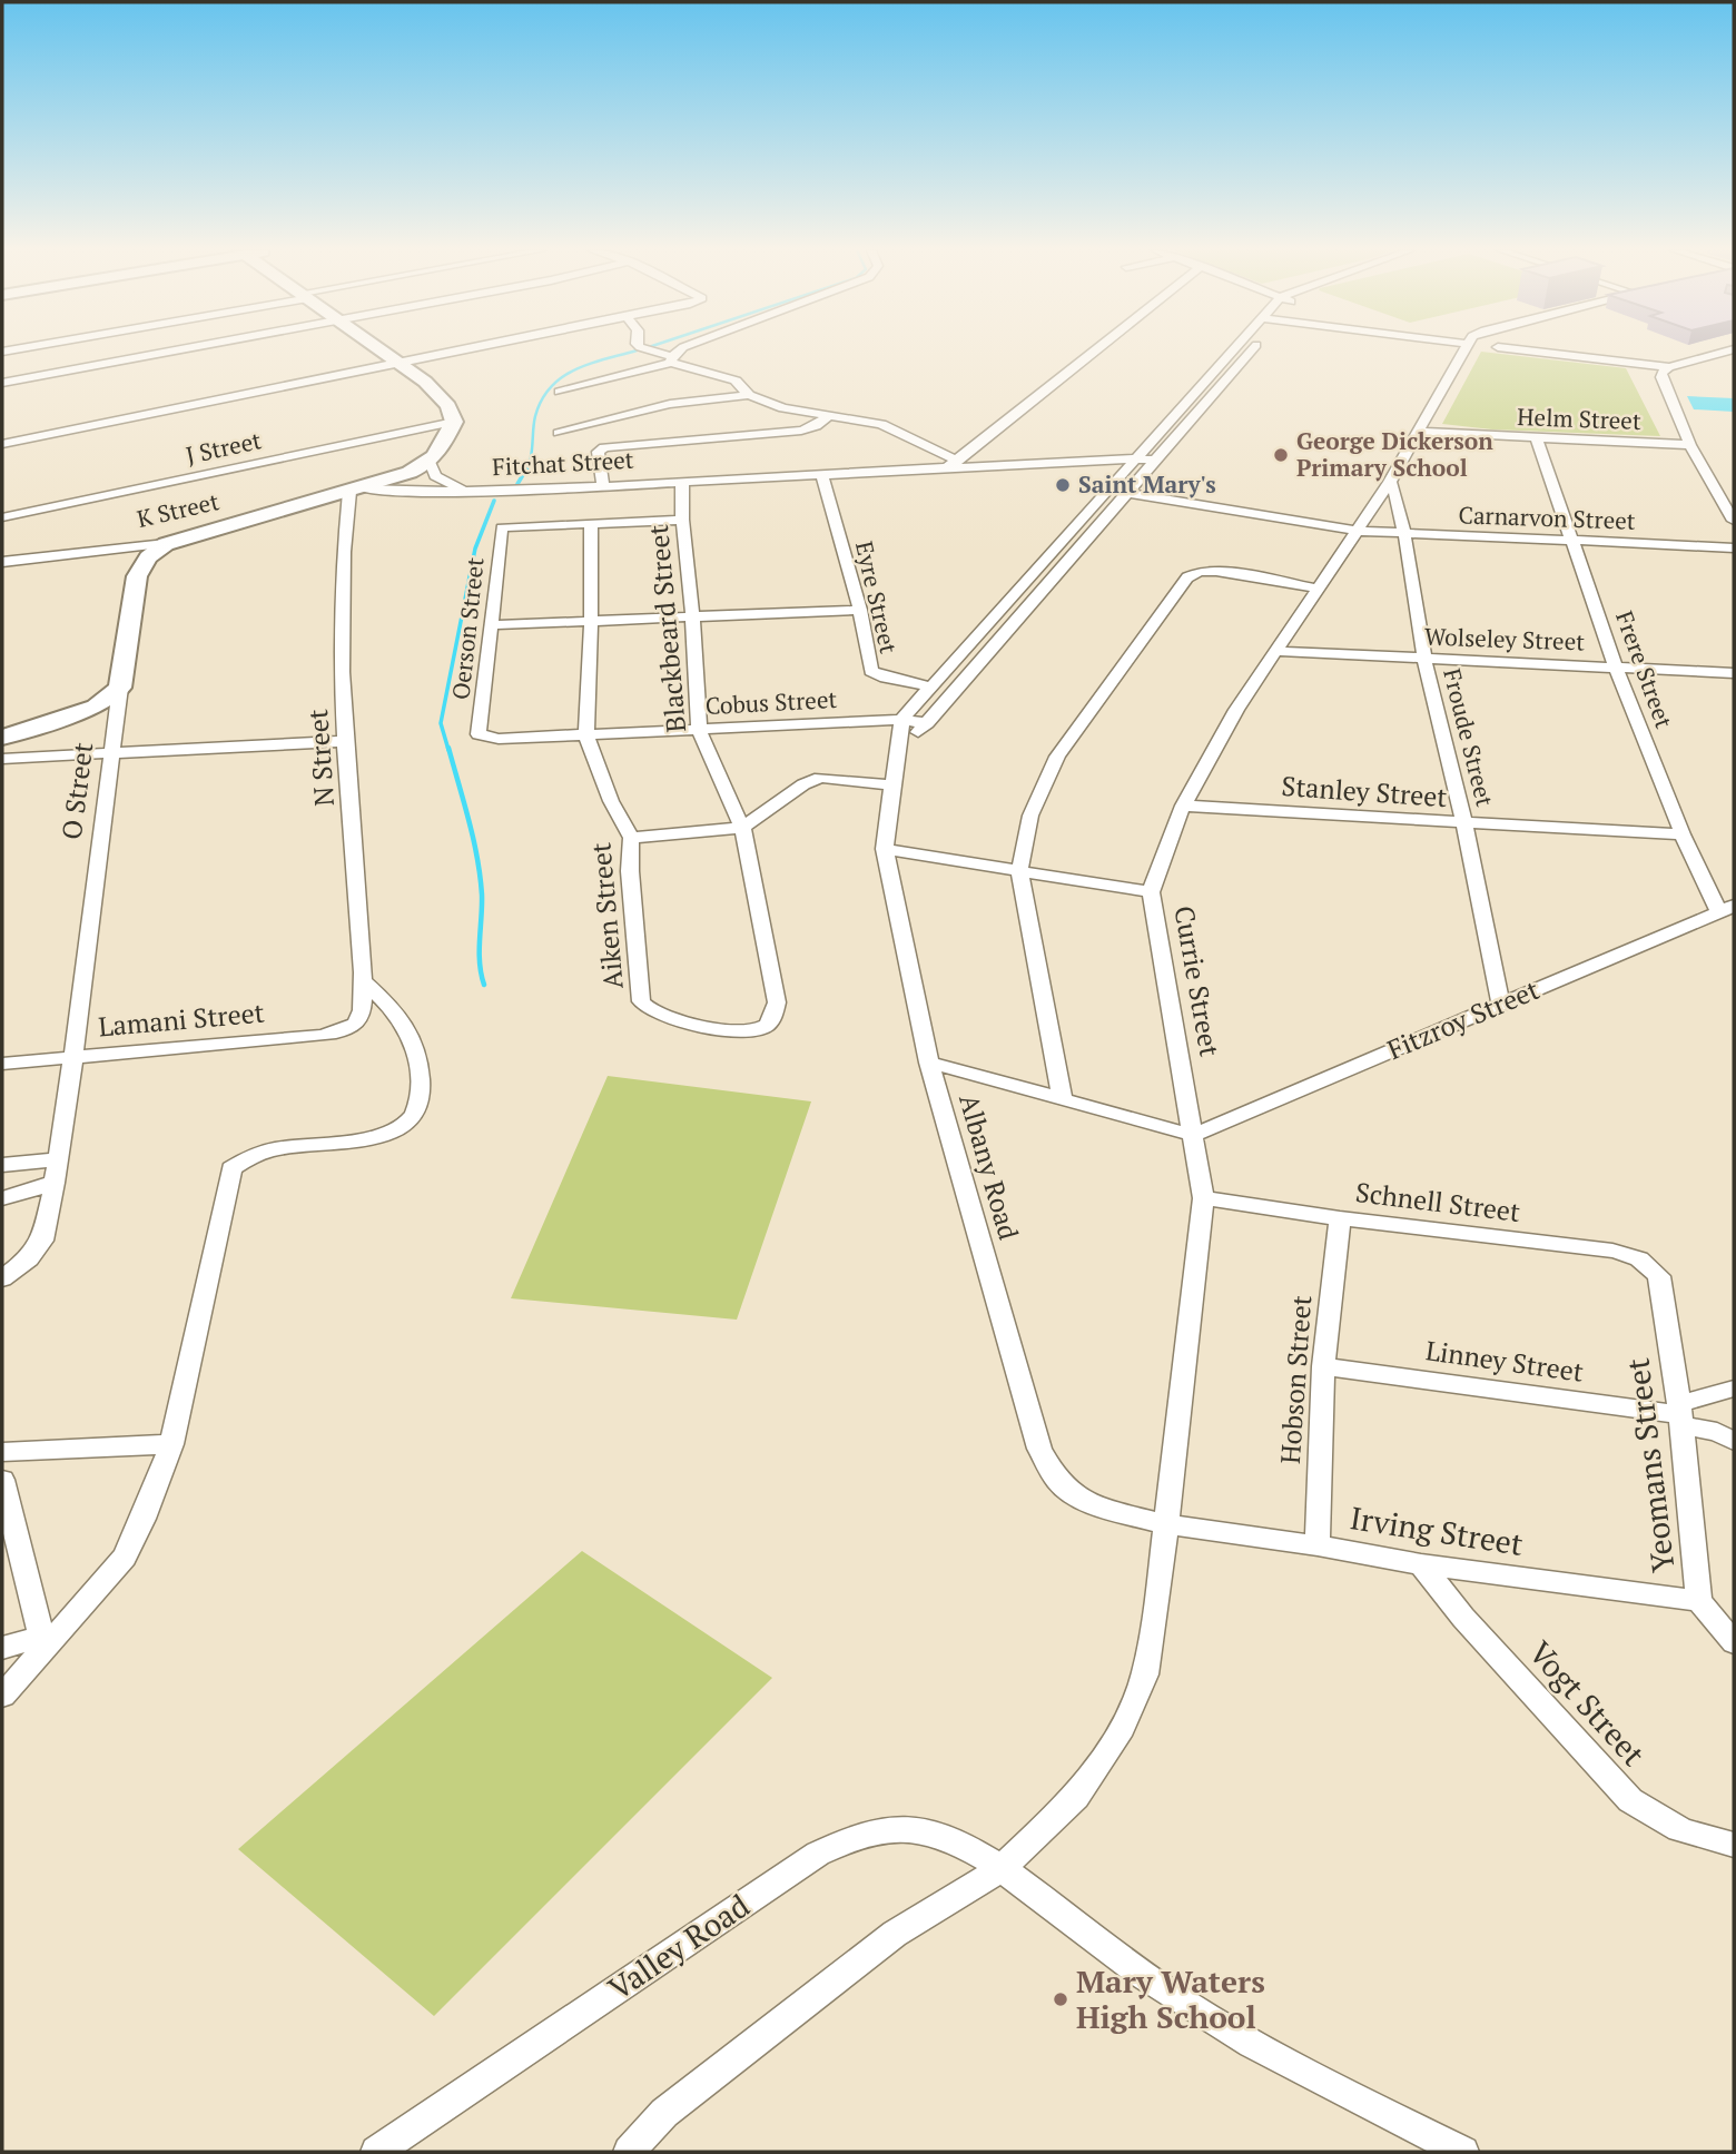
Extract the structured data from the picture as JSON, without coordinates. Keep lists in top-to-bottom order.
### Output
{
  "streets": {
    "street": [
      "Helm Street",
      "J Street",
      "Fitchat Street",
      "K Street",
      "Carnarvon Street",
      "Eyre Street",
      "Oerson Street",
      "Blackbeard Street",
      "Wolseley Street",
      "Frere Street",
      "Cobus Street",
      "Froude Street",
      "N Street",
      "O Street",
      "Stanley Street",
      "Aiken Street",
      "Currie Street",
      "Lamani Street",
      "Fitzroy Street",
      "Albany Road",
      "Schnell Street",
      "Linney Street",
      "Hobson Street",
      "Yeomans Street",
      "Irving Street",
      "Vogt Street",
      "Valley Road"
    ]
  },
  "crossings": [
    ["Helm Street", "Frere Street"],
    ["Helm Street", "Currie Street"],
    ["Fitchat Street", "K Street"],
    ["Fitchat Street", "Eyre Street"],
    ["Fitchat Street", "Blackbeard Street"],
    ["Fitchat Street", "N Street"],
    ["K Street", "N Street"],
    ["K Street", "O Street"],
    ["Carnarvon Street", "Frere Street"],
    ["Carnarvon Street", "Froude Street"],
    ["Carnarvon Street", "Currie Street"],
    ["Oerson Street", "Cobus Street"],
    ["Oerson Street", "Aiken Street"],
    ["Blackbeard Street", "Cobus Street"],
    ["Blackbeard Street", "Aiken Street"],
    ["Wolseley Street", "Frere Street"],
    ["Wolseley Street", "Froude Street"],
    ["Wolseley Street", "Currie Street"],
    ["Frere Street", "Stanley Street"],
    ["Frere Street", "Fitzroy Street"],
    ["Cobus Street", "Aiken Street"],
    ["Cobus Street", "Albany Road"],
    ["Froude Street", "Stanley Street"],
    ["Froude Street", "Currie Street"],
    ["Froude Street", "Fitzroy Street"],
    ["N Street", "Lamani Street"],
    ["O Street", "Lamani Street"],
    ["Stanley Street", "Currie Street"],
    ["Currie Street", "Fitzroy Street"],
    ["Currie Street", "Albany Road"],
    ["Currie Street", "Schnell Street"],
    ["Currie Street", "Irving Street"],
    ["Albany Road", "Irving Street"],
    ["Schnell Street", "Hobson Street"],
    ["Schnell Street", "Yeomans Street"],
    ["Linney Street", "Hobson Street"],
    ["Linney Street", "Yeomans Street"],
    ["Hobson Street", "Irving Street"],
    ["Yeomans Street", "Irving Street"],
    ["Irving Street", "Vogt Street"]
  ],
  "places": ["George Dickerson Primary School", "Saint Mary's", "Mary Waters High School"]
}
